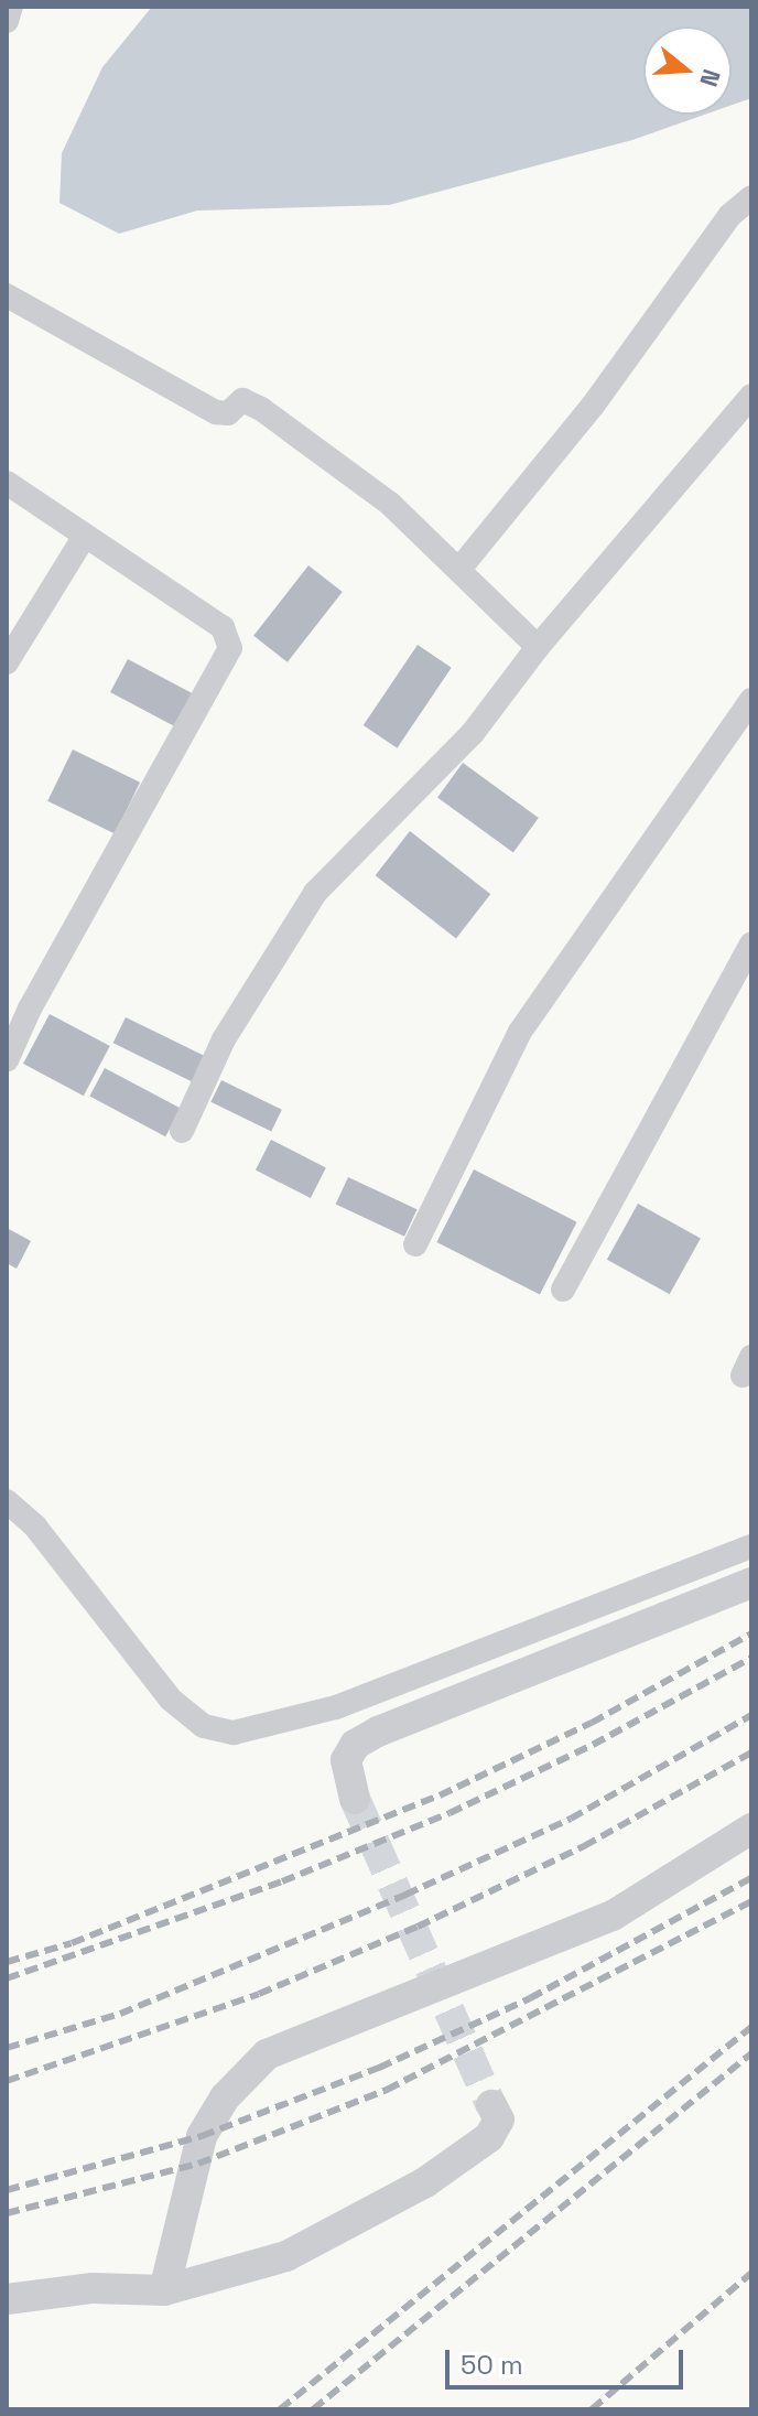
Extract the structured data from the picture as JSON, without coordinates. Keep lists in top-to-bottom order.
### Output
{
  "scale_bar": "50 m",
  "north": "right"
}
